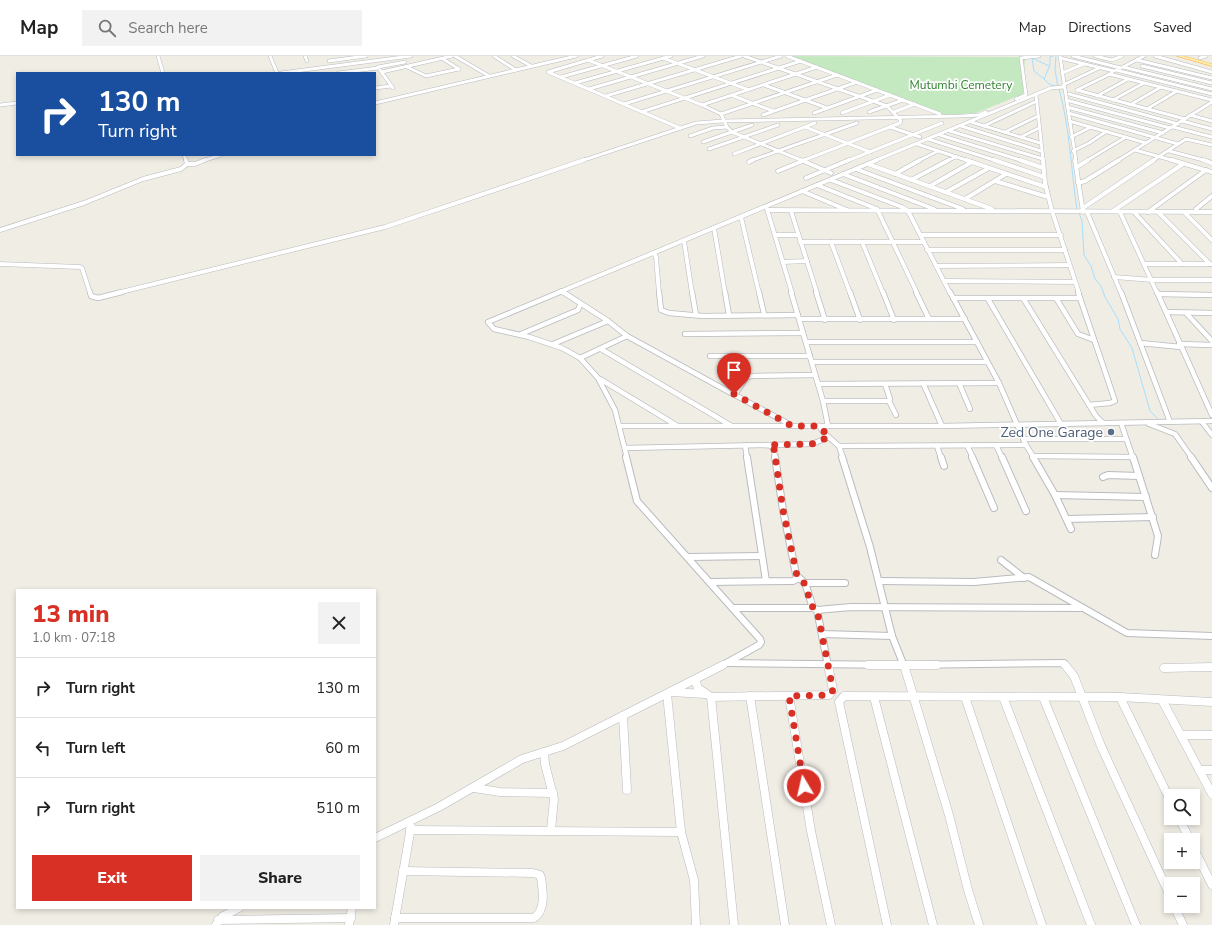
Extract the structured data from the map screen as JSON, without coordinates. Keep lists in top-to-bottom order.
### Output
{
  "parks": ["Mutumbi Cemetery"],
  "places": ["Zed One Garage"],
  "page": {
    "header": "Map",
    "search": "Search here",
    "nav": ["Map", "Directions", "Saved"],
    "turn": ["130 m", "Turn right"],
    "heading": ["13 min", "1.0 km · 07:18"],
    "list": [
      {
        "name": "Turn right",
        "value": "130 m"
      },
      {
        "name": "Turn left",
        "value": "60 m"
      },
      {
        "name": "Turn right",
        "value": "510 m"
      }
    ],
    "map_buttons": ["+", "−"],
    "buttons": ["Exit", "Share"]
  }
}
